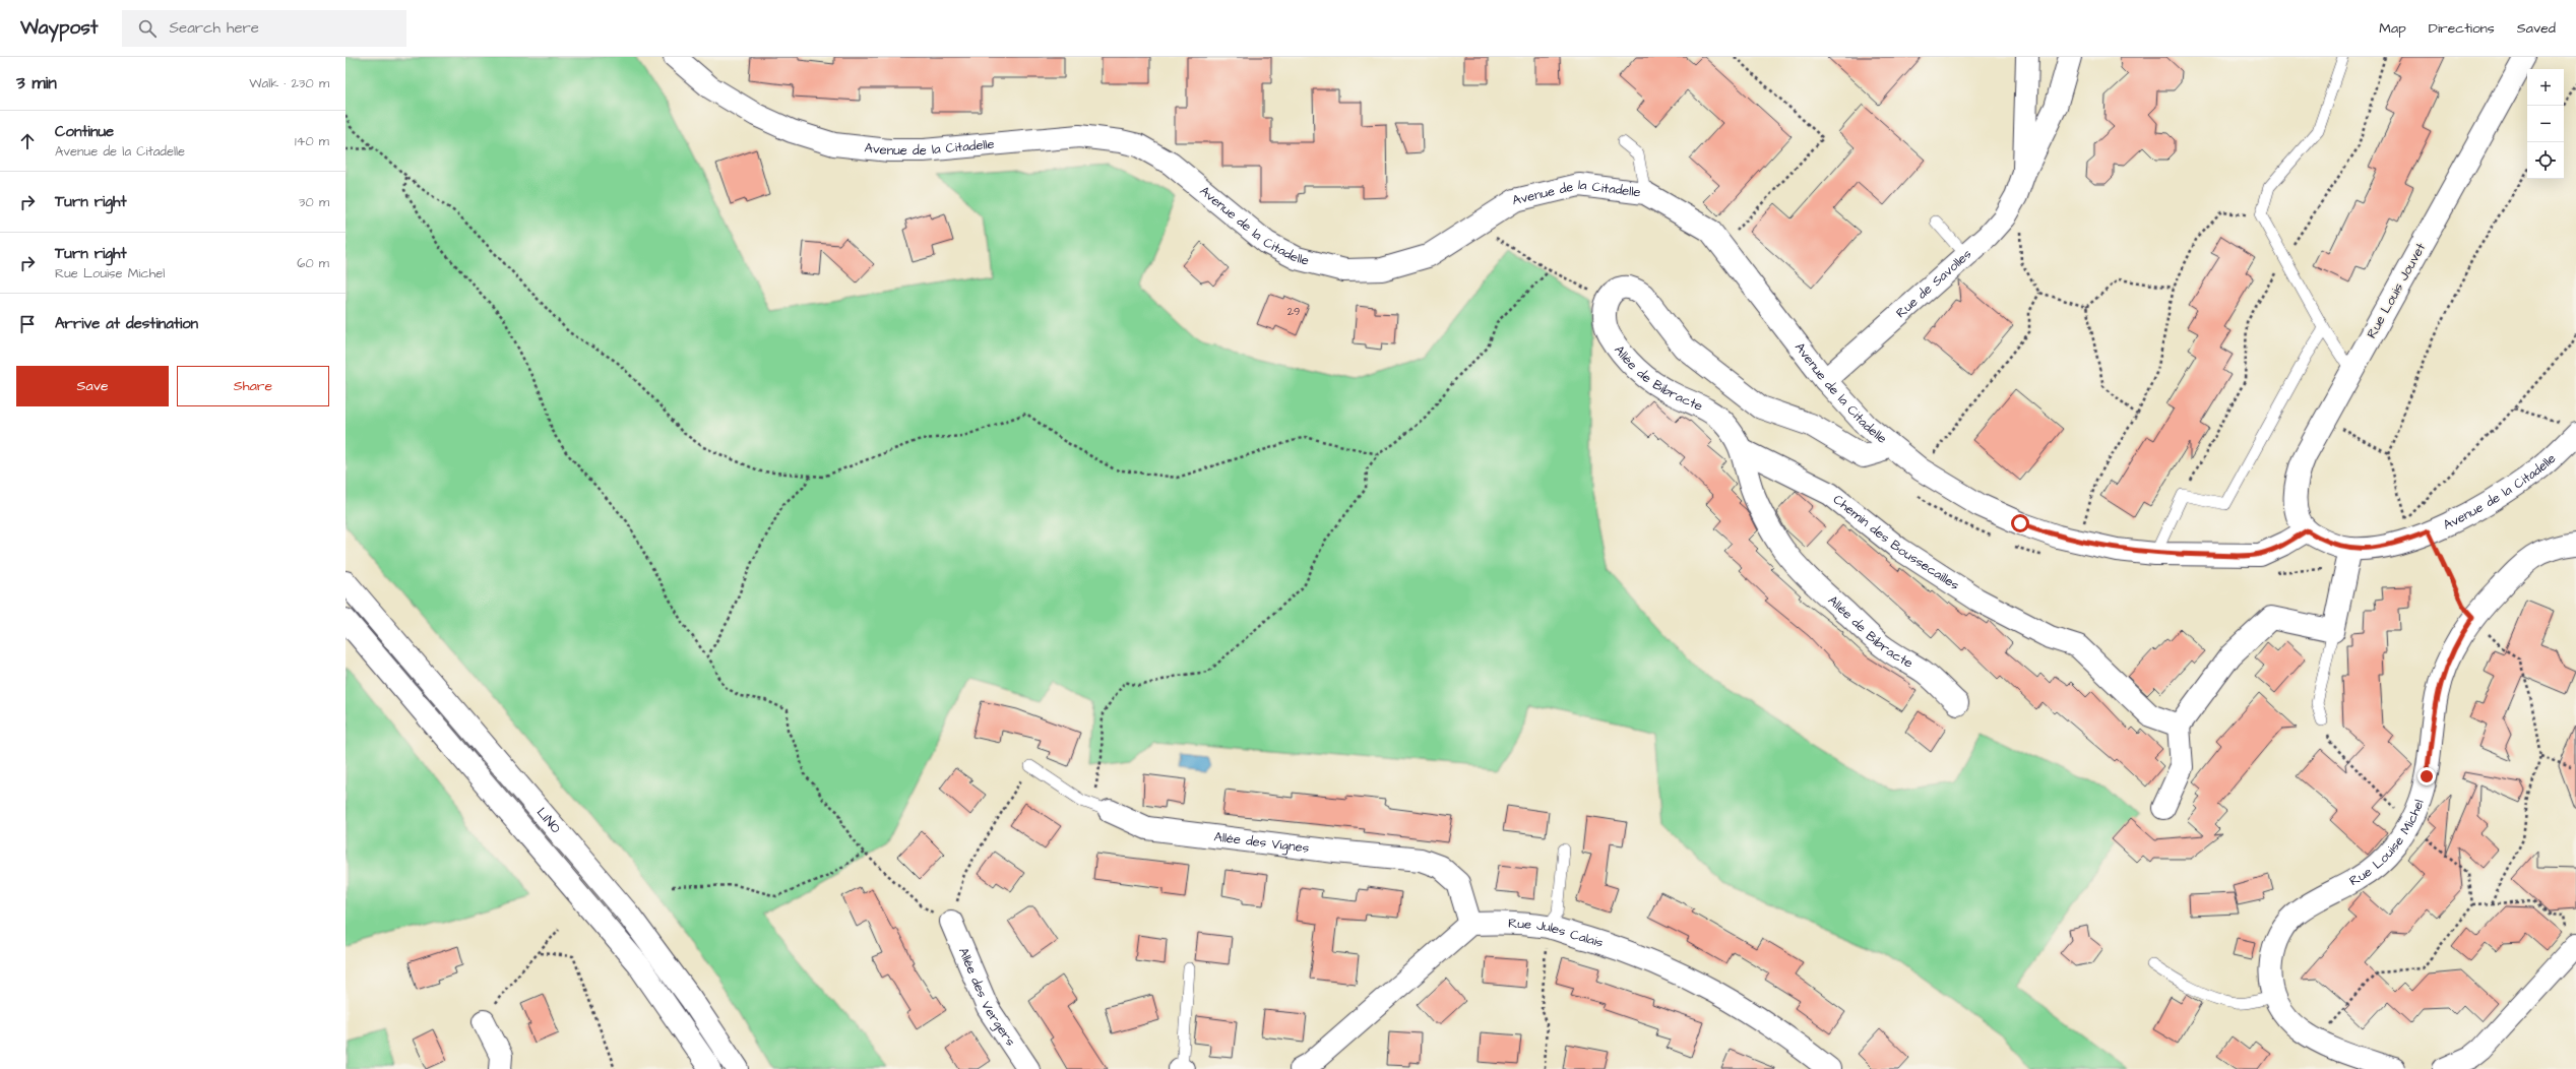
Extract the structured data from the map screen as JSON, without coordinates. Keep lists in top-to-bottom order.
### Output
{
  "streets": {
    "main road": [
      "Avenue de la Citadelle",
      "Rue de Savolles",
      "Rue Louis Jouvet",
      "Allée de Bibracte",
      "Chemin des Boussecailles",
      "LINO",
      "Rue Louise Michel",
      "Allée des Vignes",
      "Rue Jules Calais",
      "Allée des Vergers"
    ]
  },
  "crossings": [
    ["Avenue de la Citadelle", "Rue de Savolles"],
    ["Avenue de la Citadelle", "Rue Louis Jouvet"],
    ["Allée de Bibracte", "Chemin des Boussecailles"],
    ["Allée des Vignes", "Rue Jules Calais"]
  ],
  "house_numbers": ["29"],
  "page": {
    "header": "Waypost",
    "search": "Search here",
    "nav": ["Map", "Directions", "Saved"],
    "heading": ["3 min", "Walk · 230 m"],
    "map_buttons": ["+", "−"],
    "list": [
      ["Continue", "Avenue de la Citadelle", "140 m"],
      ["Turn right", "30 m"],
      ["Turn right", "Rue Louise Michel", "60 m"],
      "Arrive at destination"
    ],
    "buttons": ["Save", "Share"]
  }
}
